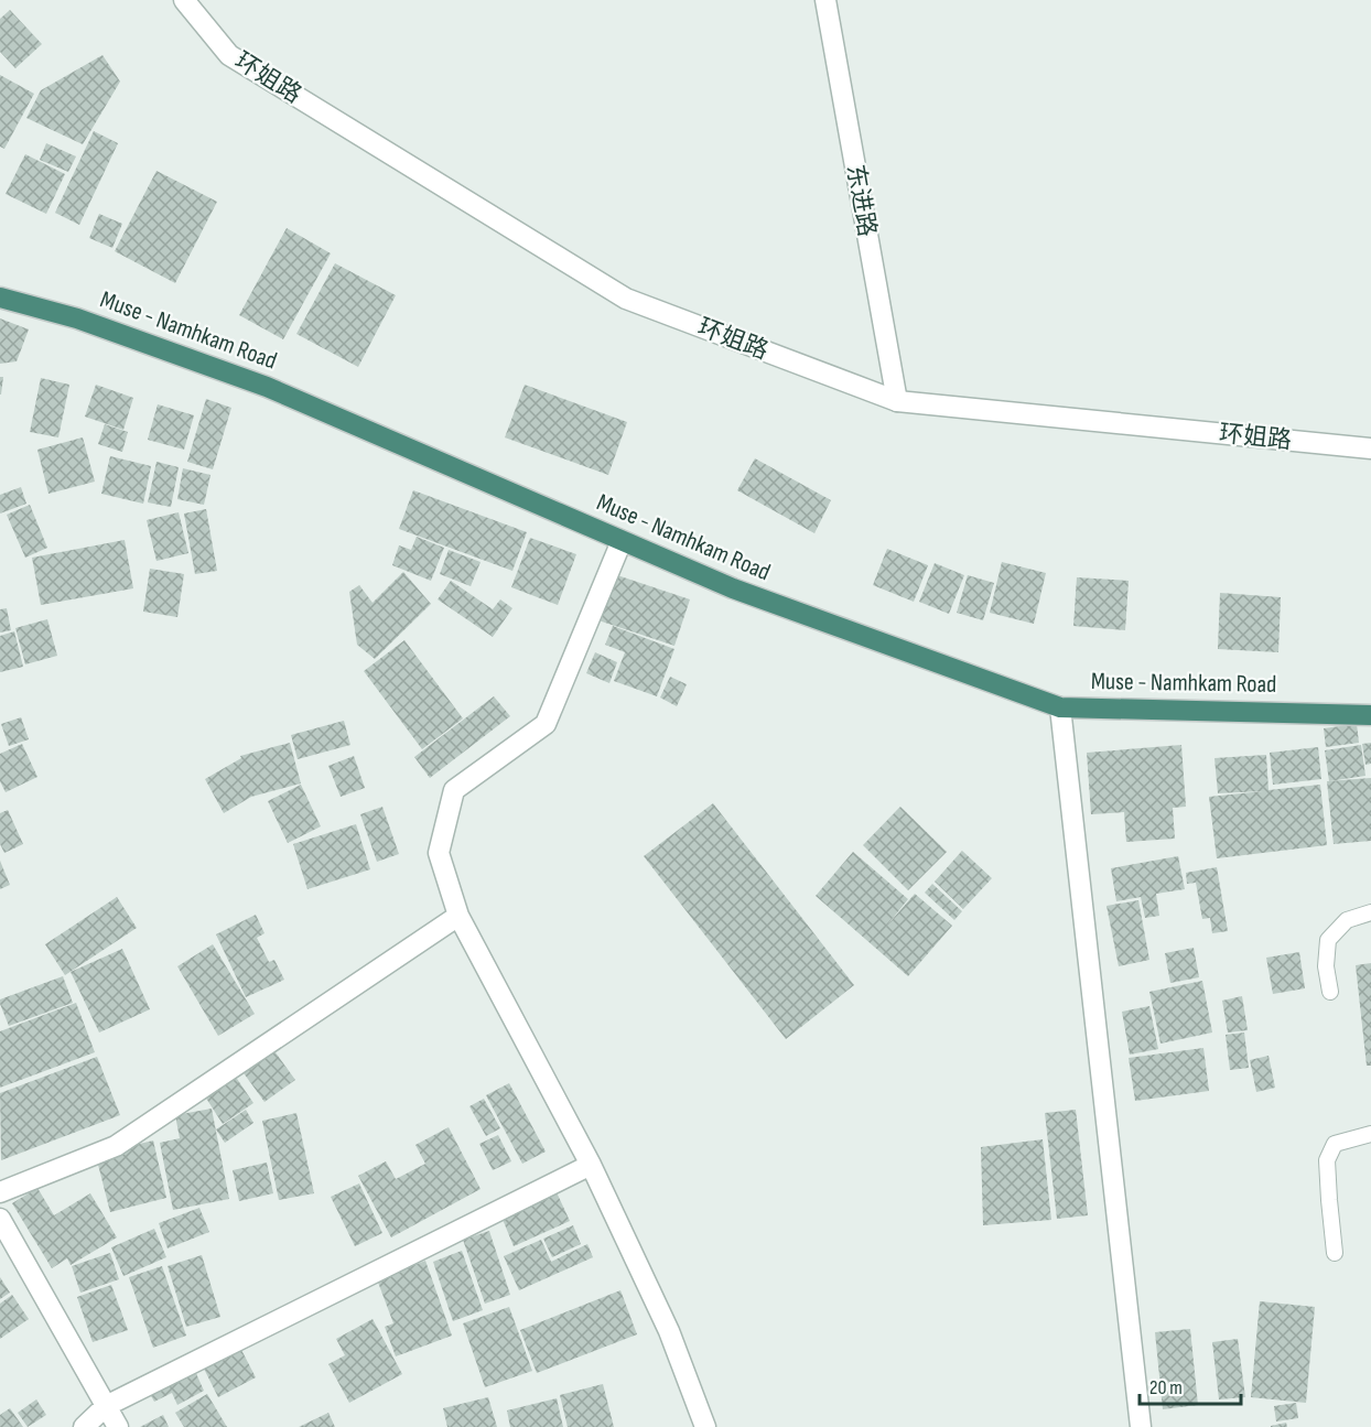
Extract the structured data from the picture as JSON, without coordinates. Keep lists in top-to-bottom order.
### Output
{
  "streets": {
    "highway": ["Muse - Namhkam Road"],
    "street": ["环姐路", "东进路"]
  },
  "crossings": [
    ["环姐路", "东进路"]
  ],
  "scale_bar": "20 m"
}
